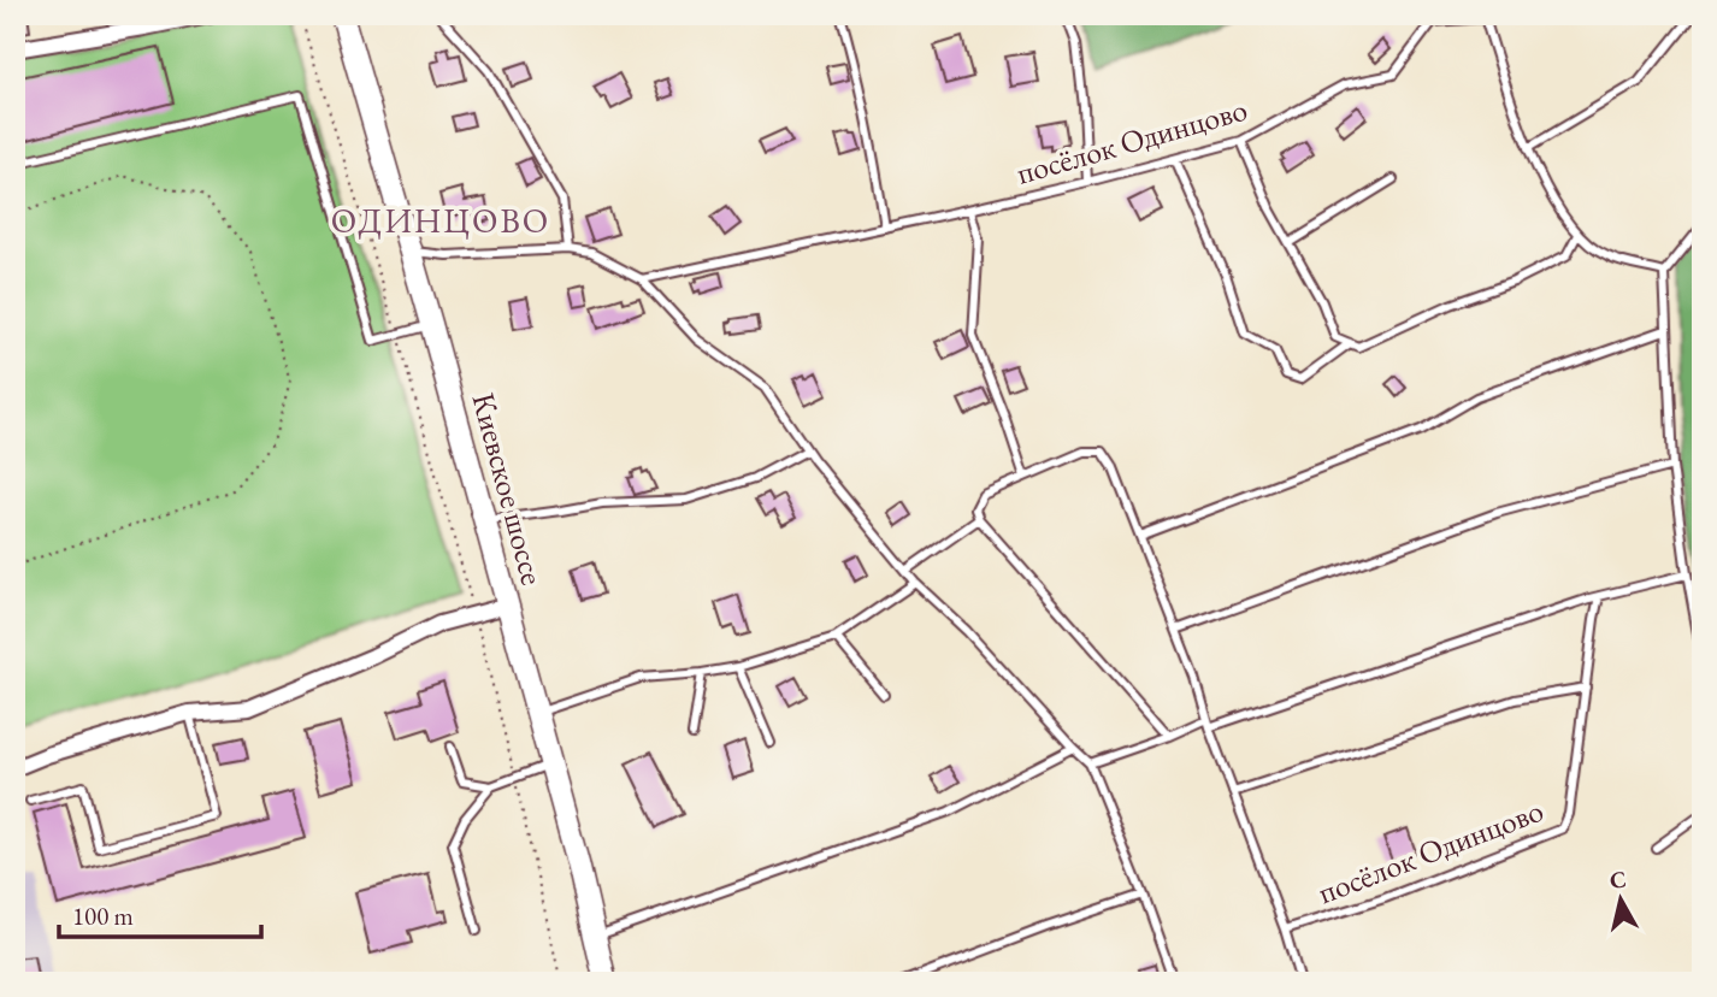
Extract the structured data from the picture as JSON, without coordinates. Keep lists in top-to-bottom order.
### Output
{
  "streets": {
    "main road": ["Киевское шоссе"],
    "lane": ["посёлок Одинцово"]
  },
  "districts": ["ОДИНЦОВО"],
  "scale_bar": "100 m",
  "north": "top"
}
